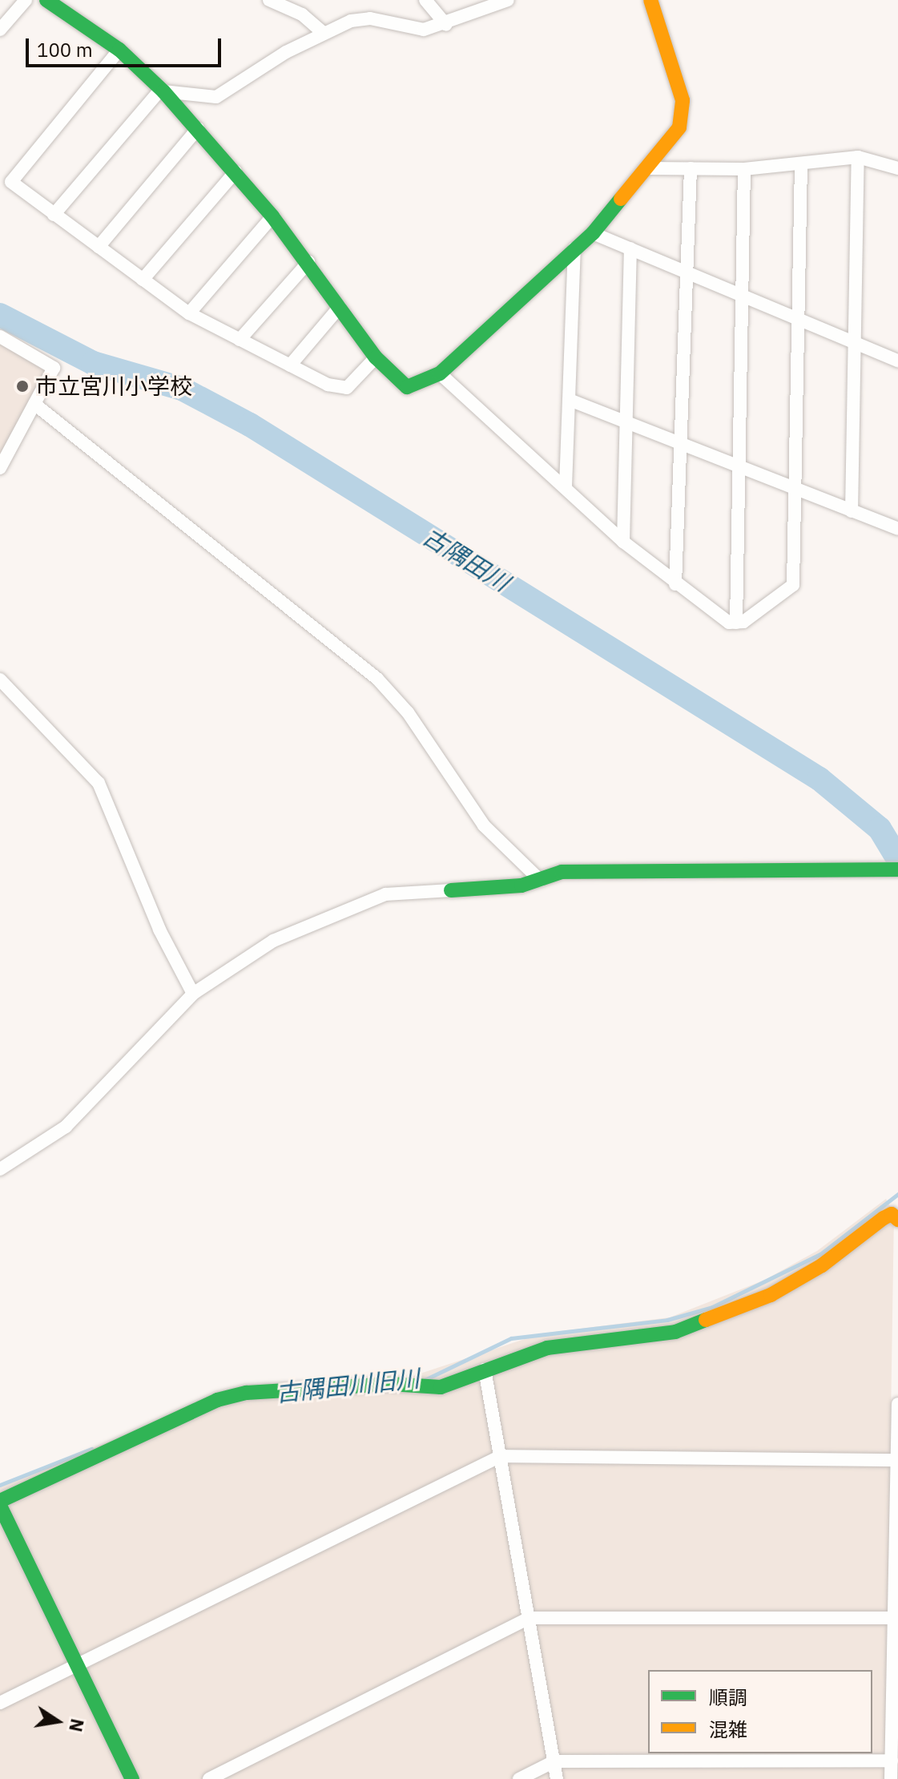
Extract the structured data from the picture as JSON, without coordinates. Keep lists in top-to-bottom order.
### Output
{
  "water": ["古隅田川", "古隅田川旧川"],
  "places": ["市立宮川小学校"],
  "legend": ["順調", "混雑"],
  "scale_bar": "100 m",
  "north": "right"
}
